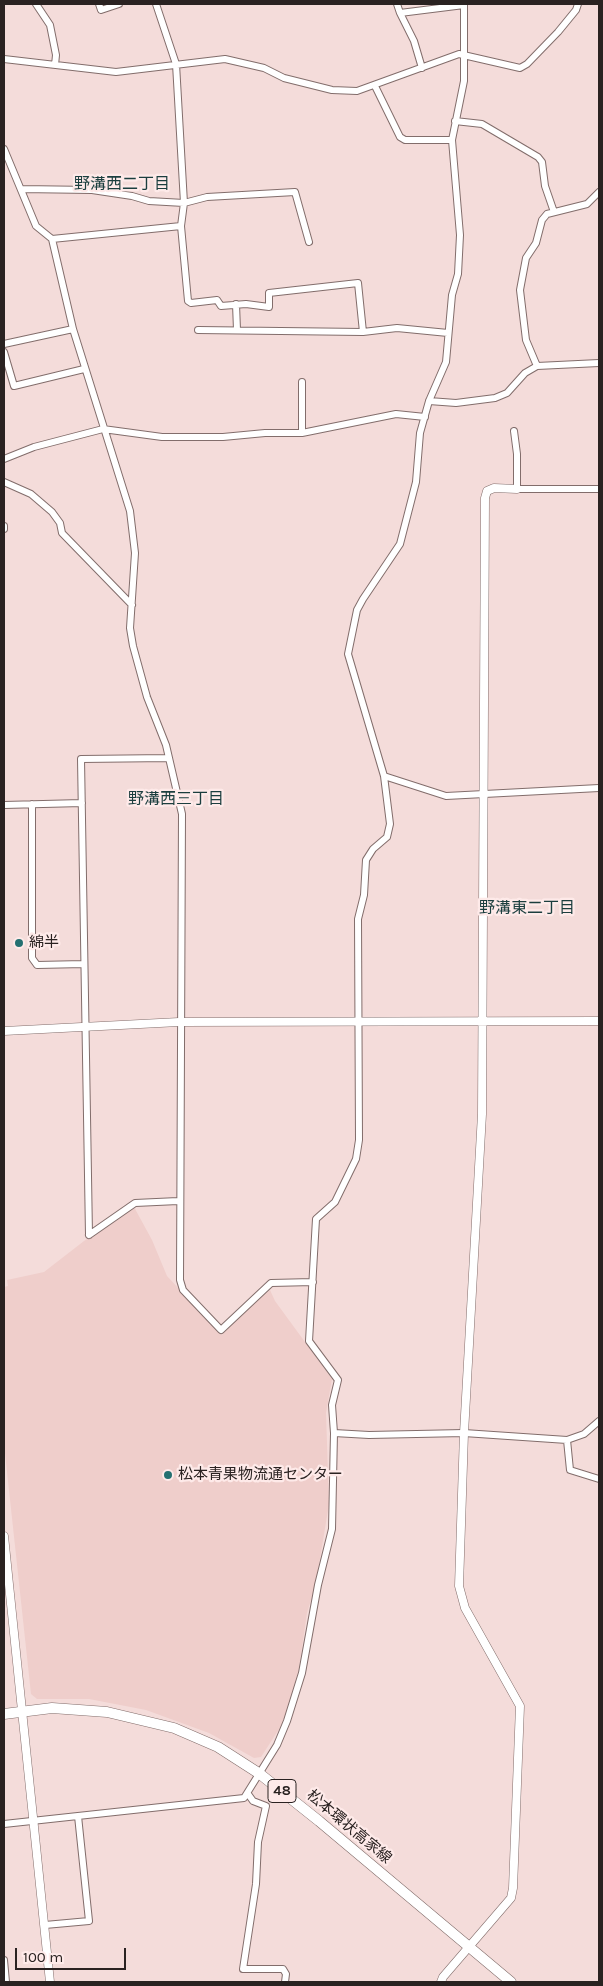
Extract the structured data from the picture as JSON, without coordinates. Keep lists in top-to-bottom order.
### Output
{
  "streets": {
    "main road": ["48", "松本環状高家線"]
  },
  "districts": ["野溝西二丁目", "野溝西三丁目", "野溝東二丁目"],
  "places": ["綿半", "松本青果物流通センター"],
  "scale_bar": "100 m"
}
